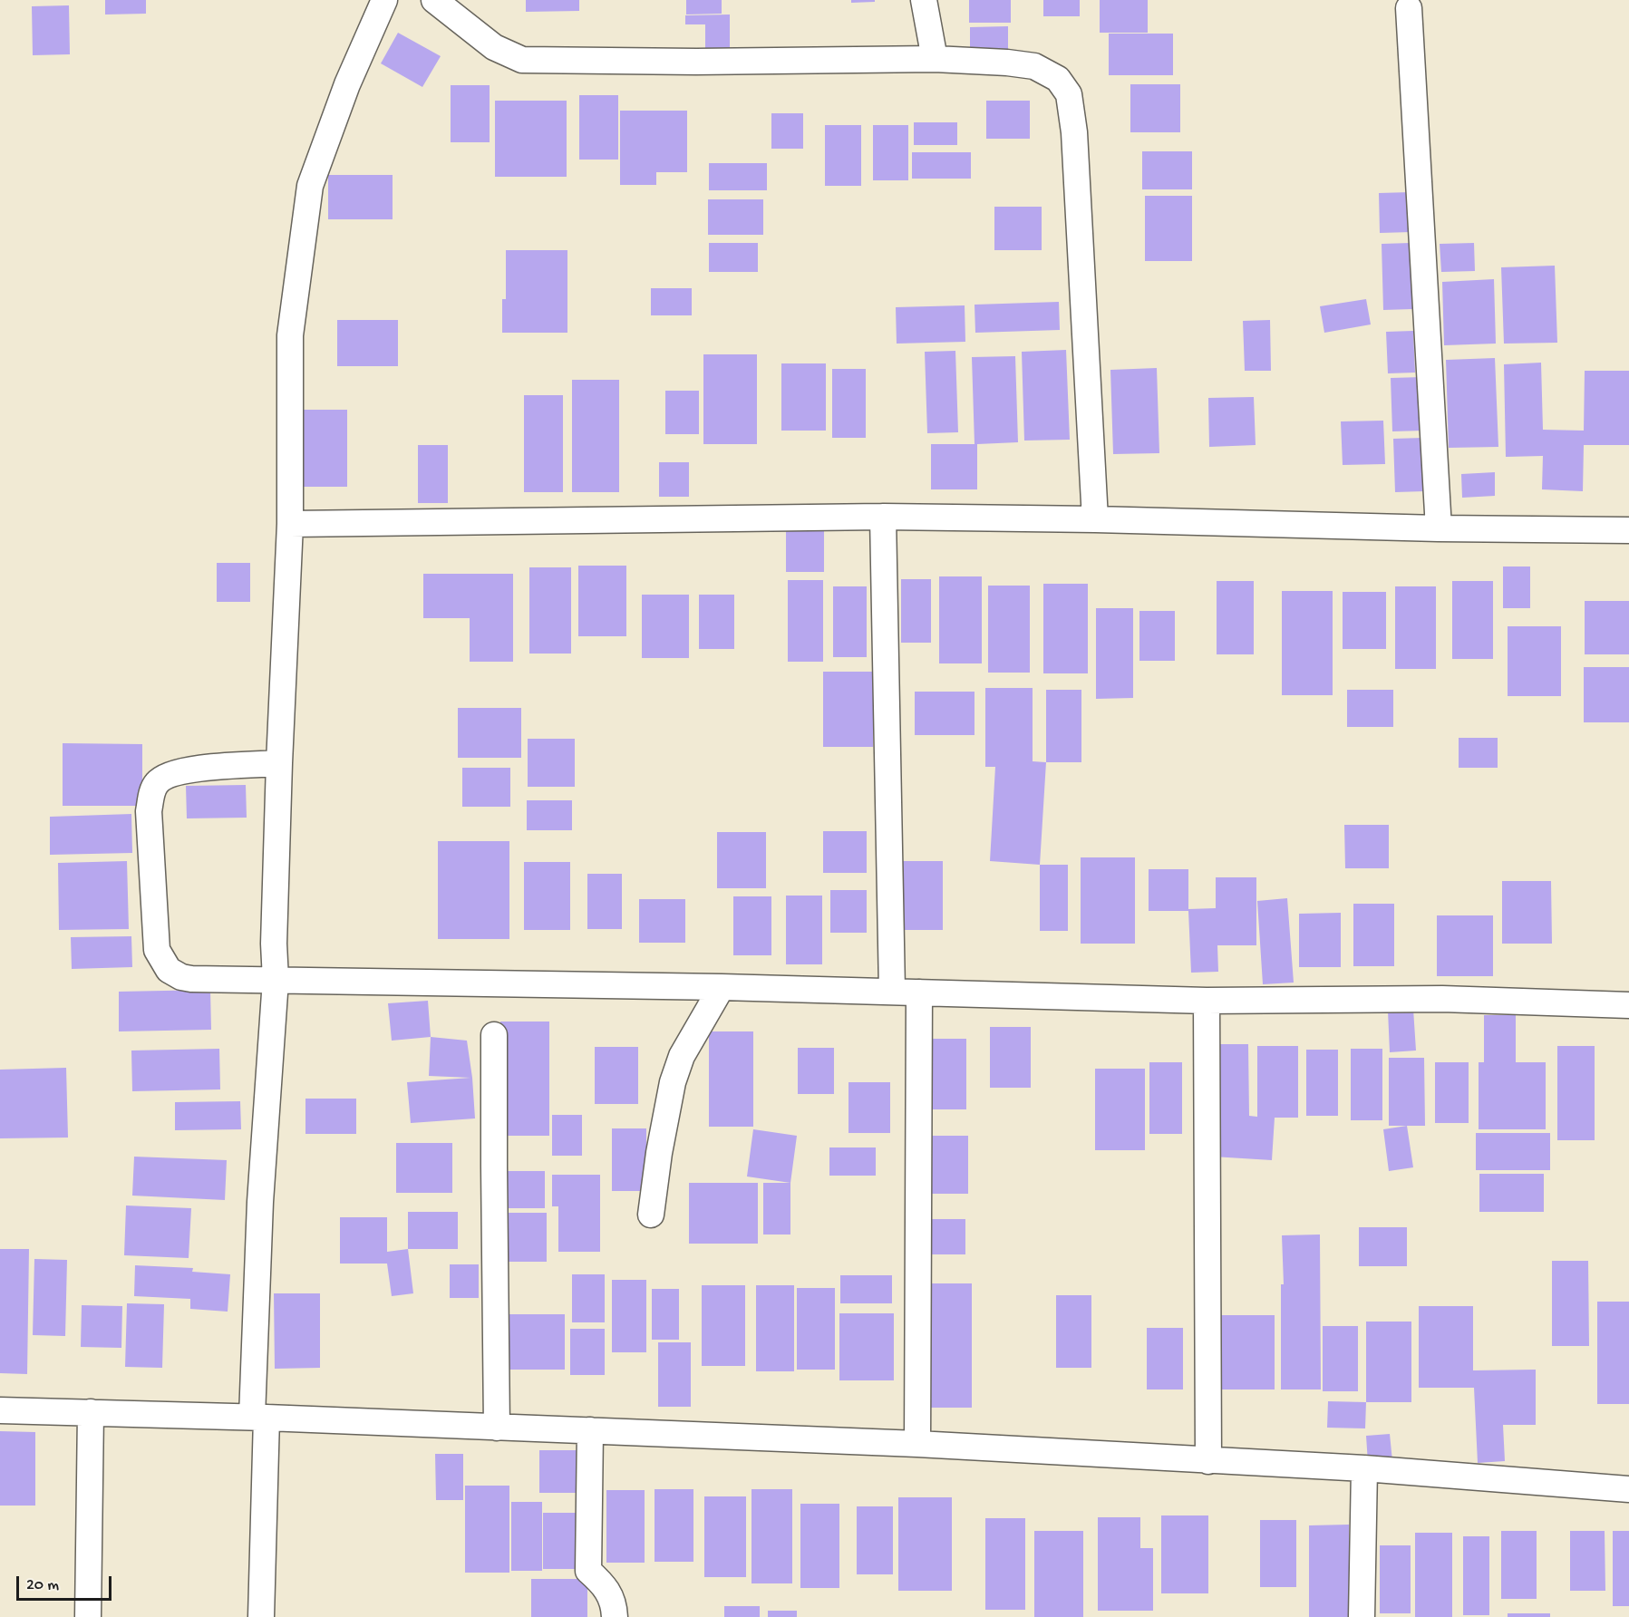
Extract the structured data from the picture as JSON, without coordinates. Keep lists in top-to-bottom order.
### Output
{
  "scale_bar": "20 m"
}
